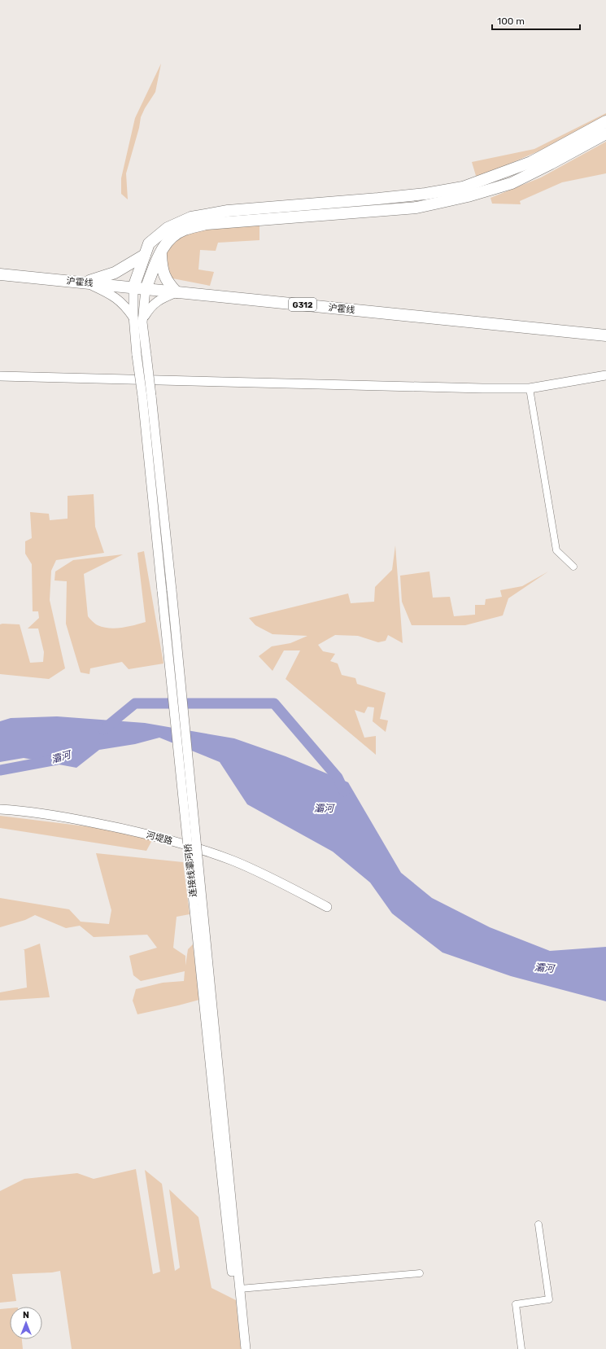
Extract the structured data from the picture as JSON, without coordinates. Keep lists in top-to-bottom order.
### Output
{
  "streets": {
    "highway": ["沪霍线", "G312"],
    "main road": ["河堤路", "连接线灞河桥"]
  },
  "crossings": [
    ["沪霍线", "连接线灞河桥"]
  ],
  "water": ["灞河"],
  "scale_bar": "100 m",
  "north": "top"
}
